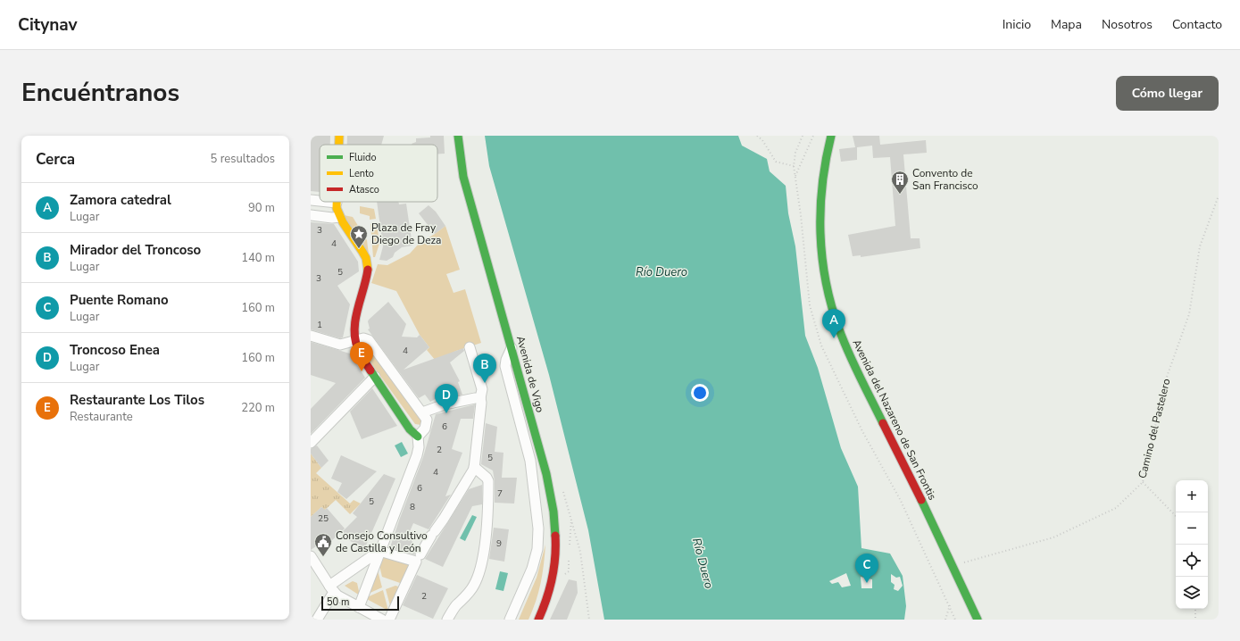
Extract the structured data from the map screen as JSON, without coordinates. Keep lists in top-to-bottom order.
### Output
{
  "streets": {
    "street": ["Avenida de Vigo", "Avenida del Nazareno de San Frontis"],
    "path": ["Camino del Pastelero"]
  },
  "crossings": [
    ["Avenida del Nazareno de San Frontis", "Camino del Pastelero"]
  ],
  "water": ["Río Duero"],
  "places": {
    "building": ["Convento de San Francisco"],
    "place": ["Plaza de Fray Diego de Deza"],
    "public building": ["Consejo Consultivo de Castilla y León"]
  },
  "house_numbers": [
    "3",
    "4",
    "5",
    "3",
    "1",
    "4",
    "6",
    "2",
    "5",
    "4",
    "6",
    "7",
    "5",
    "8",
    "25",
    "9",
    "2"
  ],
  "legend": ["Fluido", "Lento", "Atasco"],
  "scale_bar": "50 m",
  "page": {
    "header": "Citynav",
    "nav": [
      "Inicio",
      "Mapa",
      "Nosotros",
      "Contacto"
    ],
    "title": "Encuéntranos",
    "buttons": "Cómo llegar",
    "heading": ["Cerca", "5 resultados"],
    "list": [
      {
        "mark": "A",
        "name": "Zamora catedral",
        "note": "Lugar",
        "value": "90 m"
      },
      {
        "mark": "B",
        "name": "Mirador del Troncoso",
        "note": "Lugar",
        "value": "140 m"
      },
      {
        "mark": "C",
        "name": "Puente Romano",
        "note": "Lugar",
        "value": "160 m"
      },
      {
        "mark": "D",
        "name": "Troncoso Enea",
        "note": "Lugar",
        "value": "160 m"
      },
      {
        "mark": "E",
        "name": "Restaurante Los Tilos",
        "note": "Restaurante",
        "value": "220 m"
      }
    ],
    "pins": [
      "A",
      "E",
      "B",
      "D",
      "C"
    ],
    "map_buttons": ["+", "−"],
    "scale": "50 m"
  }
}
